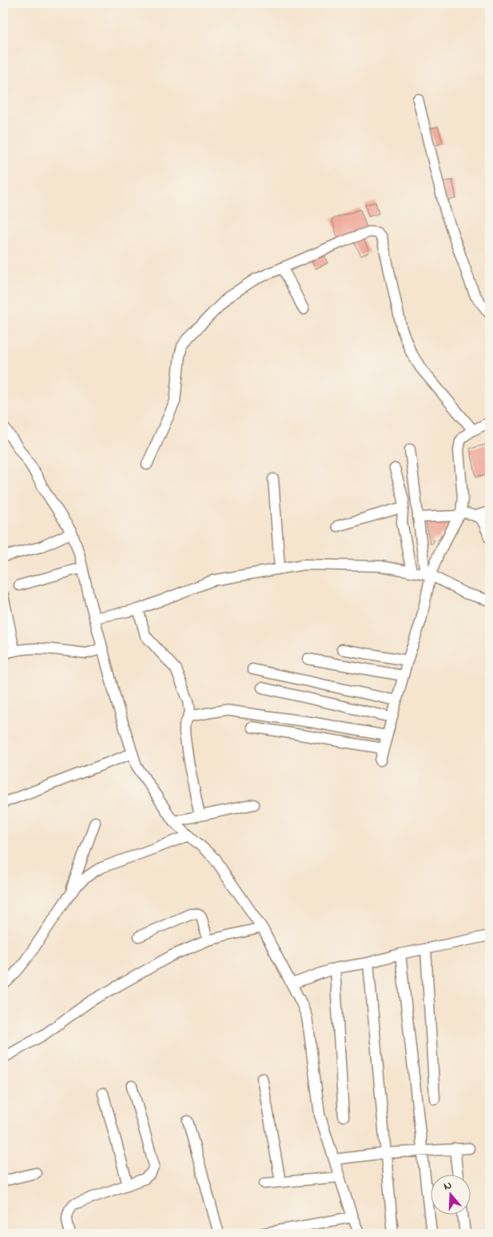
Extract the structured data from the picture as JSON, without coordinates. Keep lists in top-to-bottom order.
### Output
{
  "north": "top"
}
